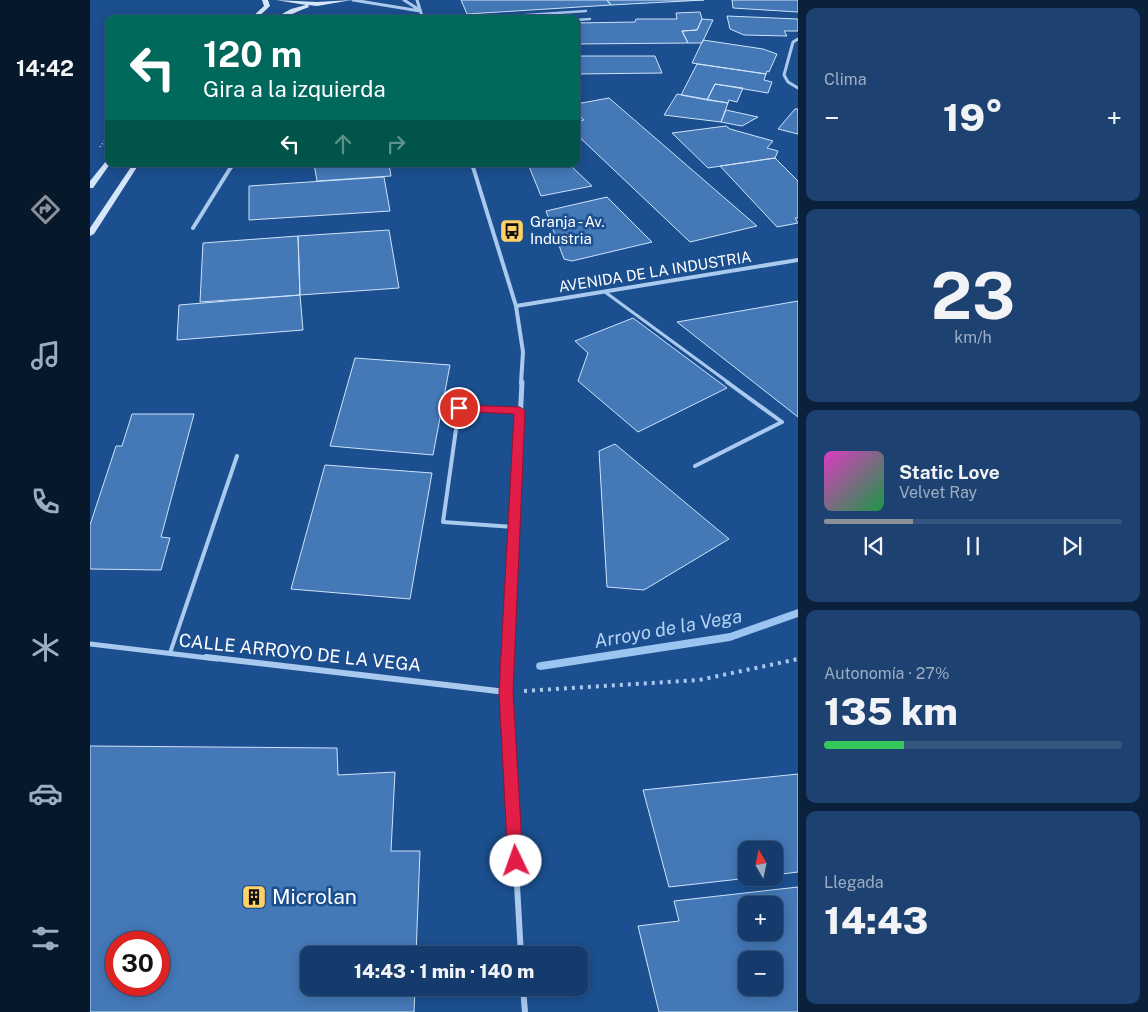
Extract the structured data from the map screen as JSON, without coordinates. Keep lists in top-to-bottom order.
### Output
{
  "streets": {
    "street": ["AVENIDA DE LA INDUSTRIA", "CALLE ARROYO DE LA VEGA"]
  },
  "water": ["Arroyo de la Vega"],
  "places": {
    "bus stop": ["Granja - Av. Industria"],
    "building": ["Microlan"]
  },
  "north": "top",
  "page": {
    "tabs": "14:42",
    "tile": [
      "Clima",
      ["23", "km/h"],
      ["Autonomía · 27%", "135 km"],
      ["Llegada", "14:43"]
    ],
    "turn": ["120 m", "Gira a la izquierda"],
    "heat": ["−", "19°", "+"],
    "song": ["Static Love", "Velvet Ray"],
    "map_buttons": ["+", "−"],
    "limit": "30",
    "trip": "14:43 · 1 min · 140 m"
  }
}
